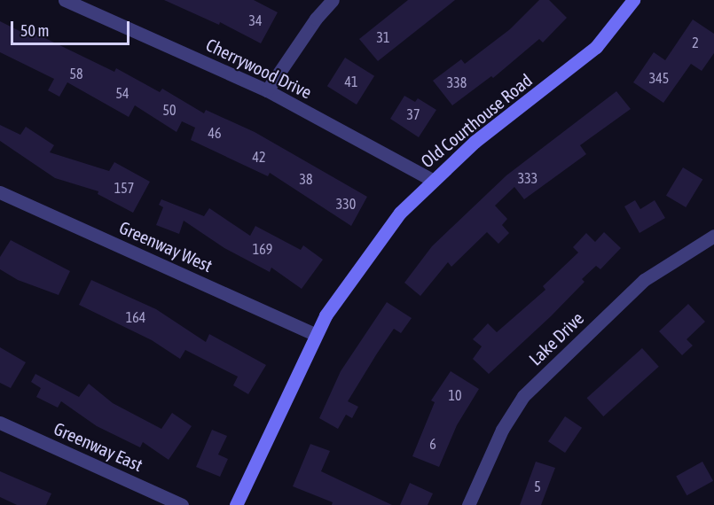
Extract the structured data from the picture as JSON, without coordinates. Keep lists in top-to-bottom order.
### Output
{
  "streets": {
    "street": [
      "Cherrywood Drive",
      "Old Courthouse Road",
      "Greenway West",
      "Lake Drive",
      "Greenway East"
    ]
  },
  "crossings": [
    ["Cherrywood Drive", "Old Courthouse Road"],
    ["Old Courthouse Road", "Greenway West"]
  ],
  "house_numbers": [
    "34",
    "31",
    "2",
    "58",
    "345",
    "41",
    "338",
    "54",
    "50",
    "37",
    "46",
    "42",
    "333",
    "38",
    "157",
    "330",
    "169",
    "164",
    "10",
    "6",
    "5"
  ],
  "scale_bar": "50 m"
}
